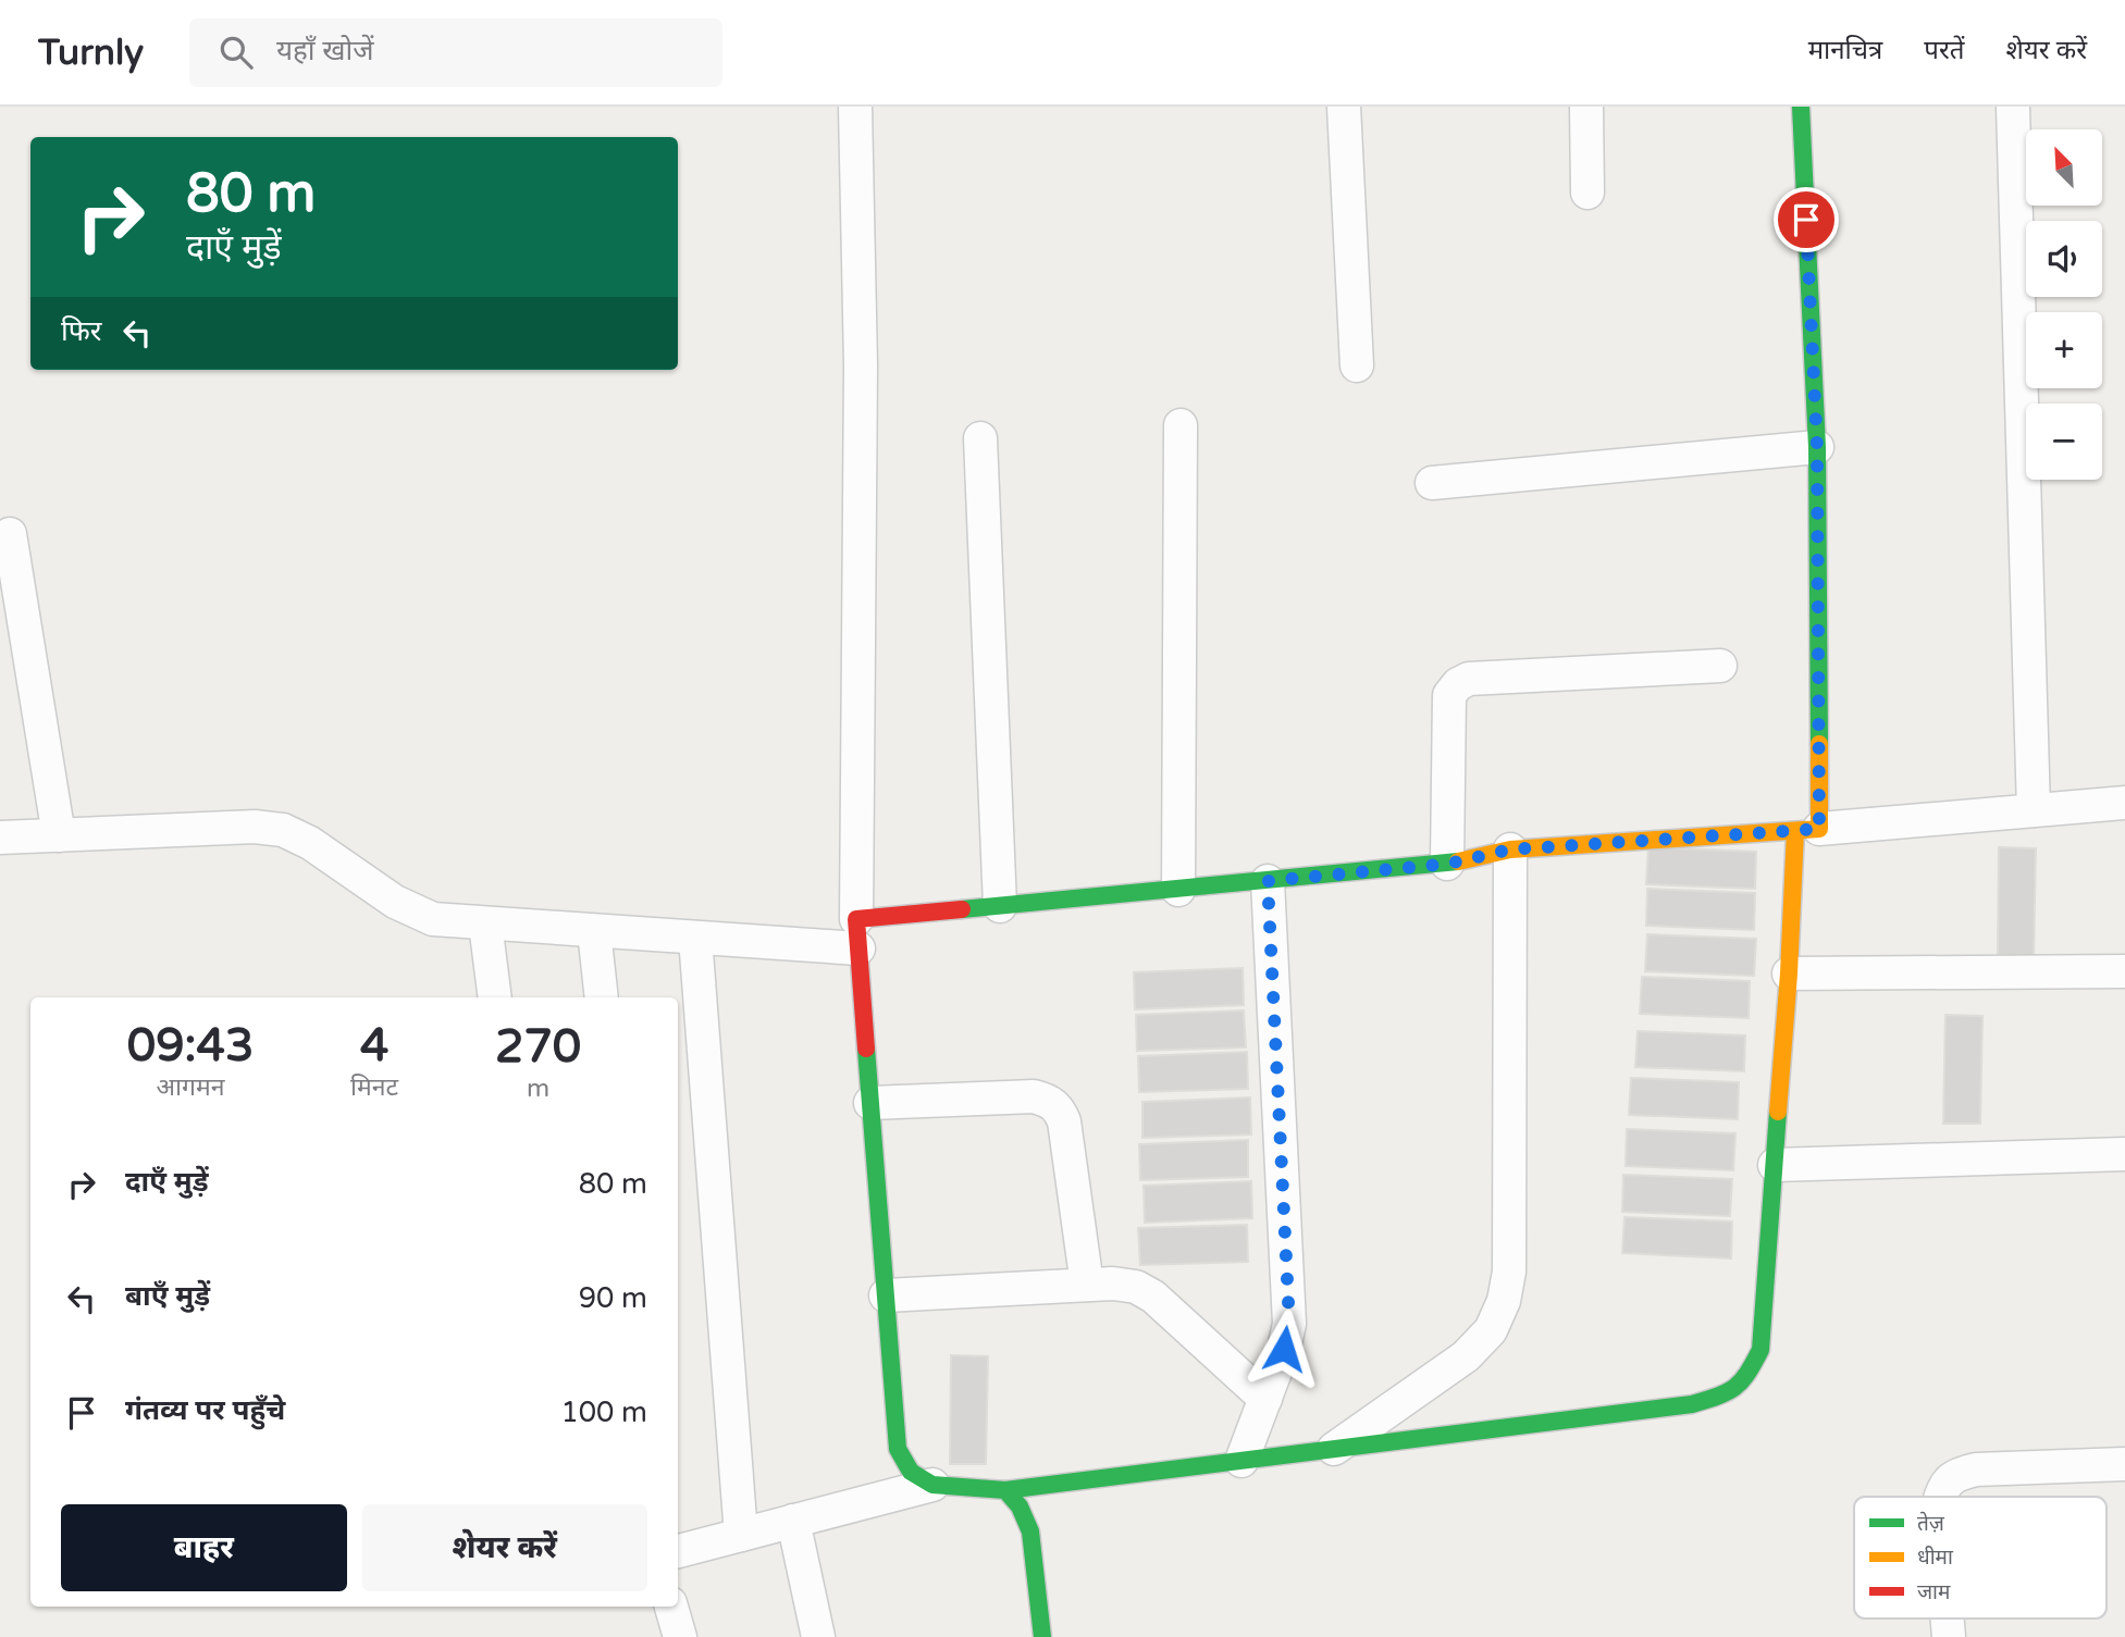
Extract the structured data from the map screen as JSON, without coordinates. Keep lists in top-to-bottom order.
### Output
{
  "legend": ["तेज़", "धीमा", "जाम"],
  "north": "top left",
  "page": {
    "header": "Turnly",
    "search": "यहाँ खोजें",
    "nav": ["मानचित्र", "परतें", "शेयर करें"],
    "map_buttons": ["+", "−"],
    "turn": ["80 m", "दाएँ मुड़ें"],
    "then": "फिर",
    "eta": [
      "09:43",
      "आगमन",
      "4",
      "मिनट",
      "270",
      "m"
    ],
    "list": [
      {
        "name": "दाएँ मुड़ें",
        "value": "80 m"
      },
      {
        "name": "बाएँ मुड़ें",
        "value": "90 m"
      },
      {
        "name": "गंतव्य पर पहुँचे",
        "value": "100 m"
      }
    ],
    "buttons": ["बाहर", "शेयर करें"]
  }
}
